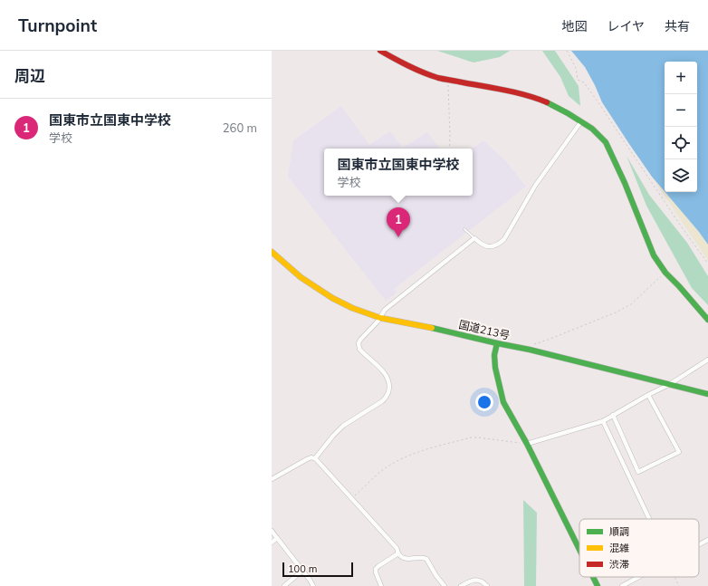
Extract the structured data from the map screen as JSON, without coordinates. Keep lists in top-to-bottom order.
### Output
{
  "streets": {
    "main road": ["国道213号"]
  },
  "legend": ["順調", "混雑", "渋滞"],
  "scale_bar": "100 m",
  "page": {
    "header": "Turnpoint",
    "nav": ["地図", "レイヤ", "共有"],
    "heading": "周辺",
    "map_buttons": ["+", "−"],
    "list": [
      {
        "mark": "1",
        "name": "国東市立国東中学校",
        "note": "学校",
        "value": "260 m"
      }
    ],
    "popup": ["国東市立国東中学校", "学校"],
    "pins": "1",
    "scale": "100 m"
  }
}
